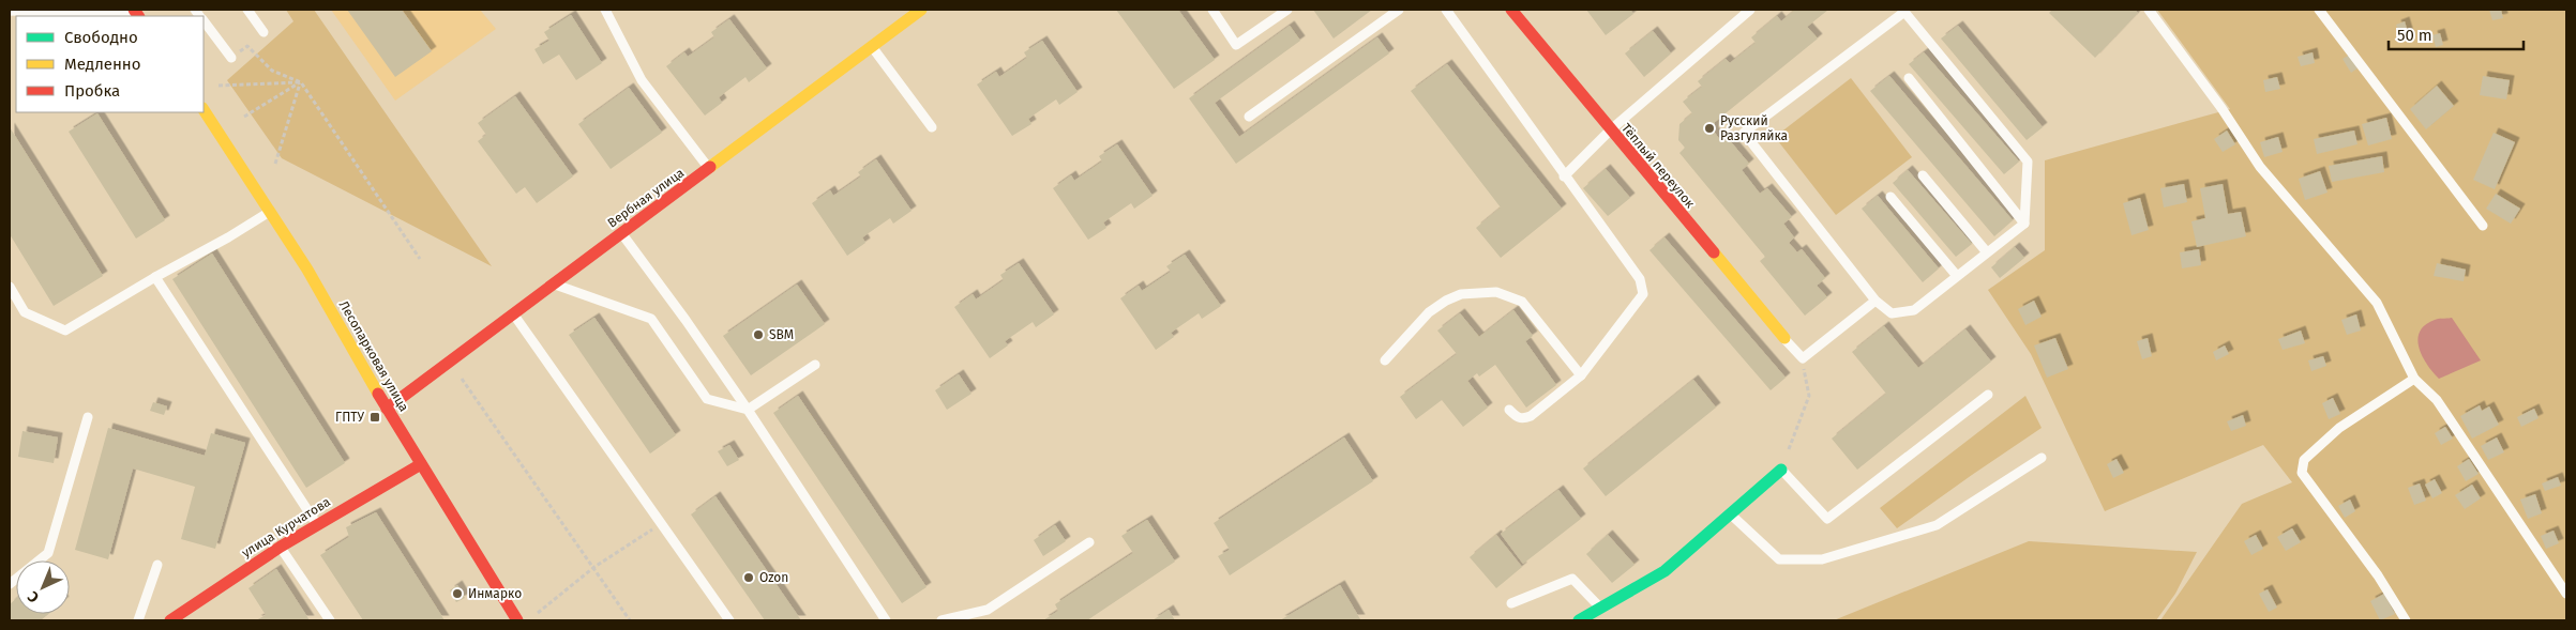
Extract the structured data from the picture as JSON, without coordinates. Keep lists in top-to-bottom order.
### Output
{
  "streets": {
    "street": [
      "Тёплый переулок",
      "Вербная улица",
      "Лесопарковая улица",
      "улица Курчатова"
    ]
  },
  "crossings": [
    ["Вербная улица", "Лесопарковая улица"],
    ["Лесопарковая улица", "улица Курчатова"]
  ],
  "places": {
    "other": [
      "Русский Разгуляйка",
      "SBM",
      "Ozon",
      "Инмарко"
    ],
    "transit": ["ГПТУ"]
  },
  "legend": ["Свободно", "Медленно", "Пробка"],
  "scale_bar": "50 m",
  "north": "bottom left"
}
